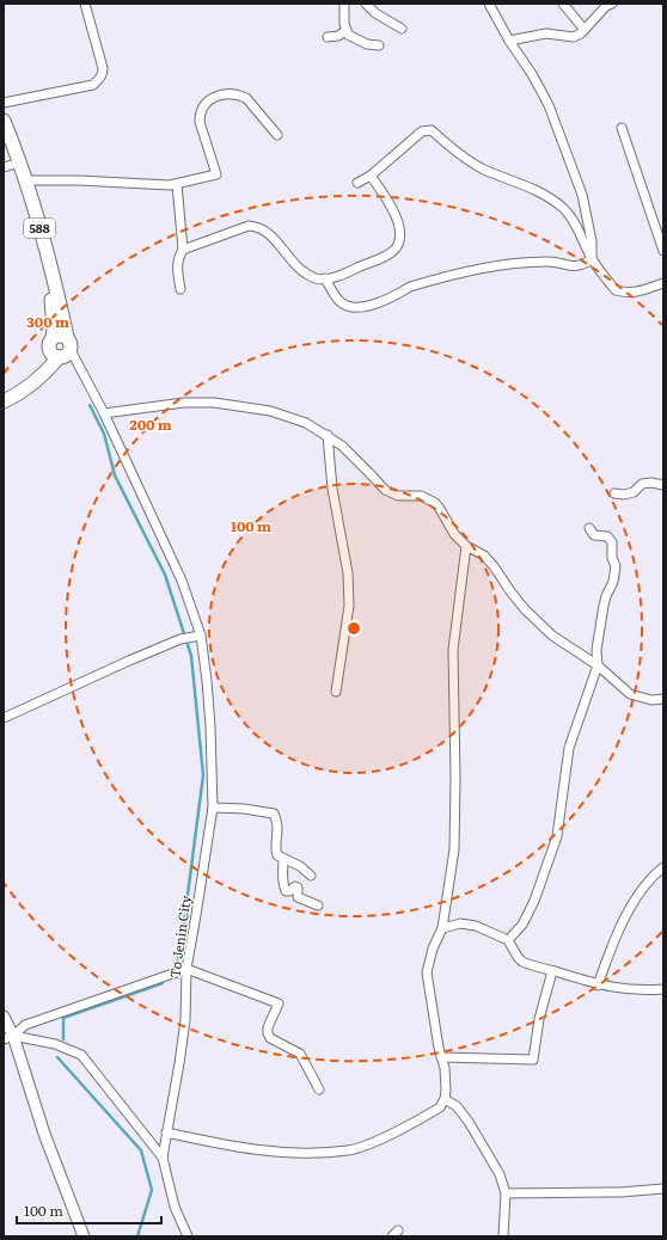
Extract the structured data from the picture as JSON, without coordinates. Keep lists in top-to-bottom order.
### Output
{
  "streets": {
    "main road": ["588"],
    "street": ["To Jenin City"]
  },
  "crossings": [
    ["588", "To Jenin City"]
  ],
  "scale_bar": "100 m",
  "rings": ["300 m", "200 m", "100 m"]
}
